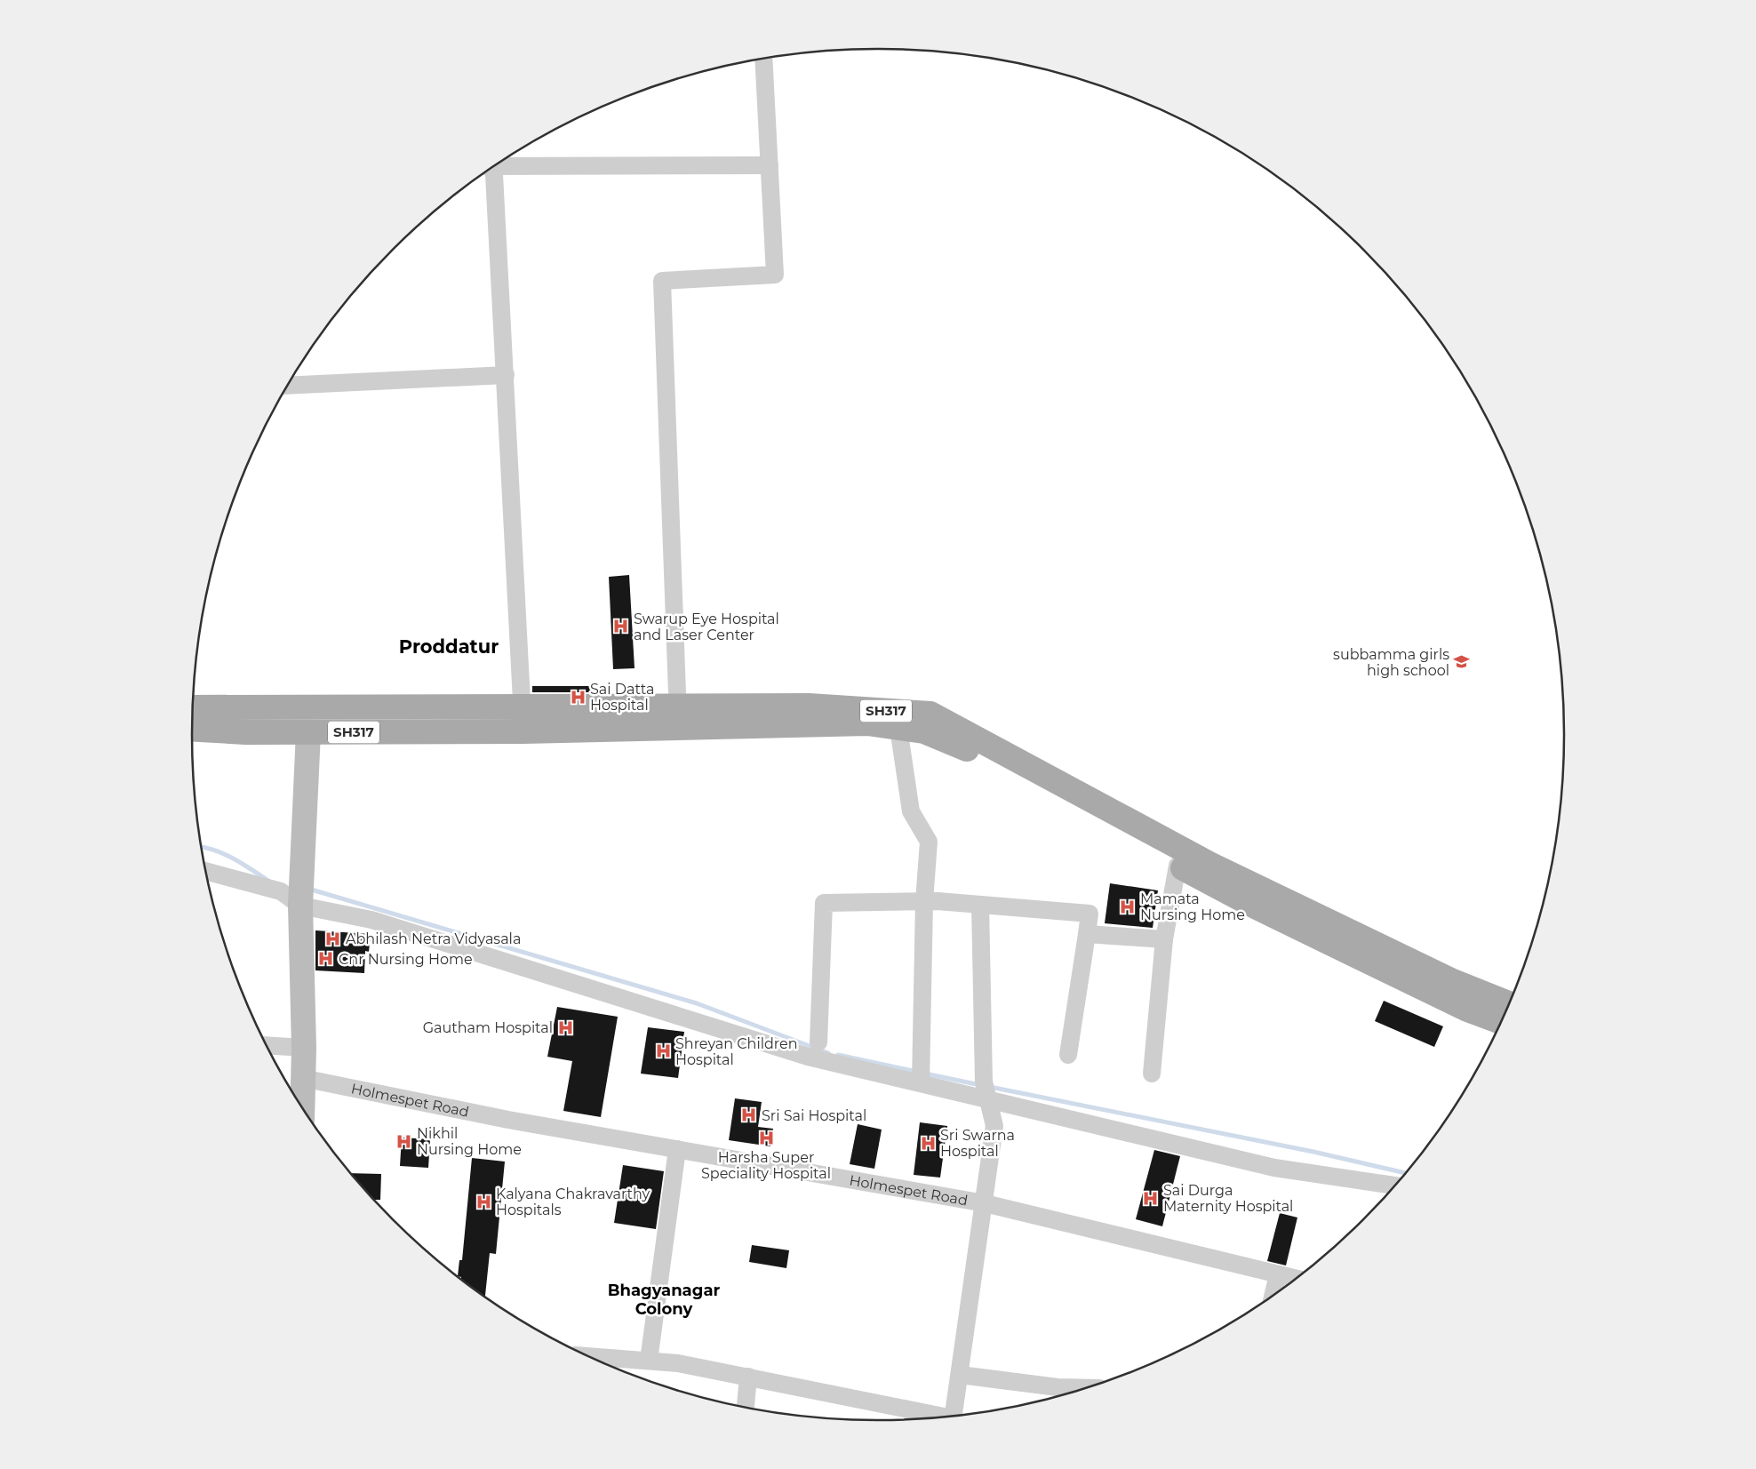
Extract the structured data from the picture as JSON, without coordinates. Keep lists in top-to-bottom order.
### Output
{
  "streets": {
    "main road": ["SH317"],
    "street": ["Holmespet Road"]
  },
  "districts": ["Proddatur", "Bhagyanagar Colony"],
  "places": {
    "hospital": [
      "Swarup Eye Hospital and Laser Center",
      "Sai Datta Hospital",
      "Mamata Nursing Home",
      "Abhilash Netra Vidyasala",
      "Cnr Nursing Home",
      "Gautham Hospital",
      "Shreyan Children Hospital",
      "Sri Sai Hospital",
      "Harsha Super Speciality Hospital",
      "Nikhil Nursing Home",
      "Sri Swarna Hospital",
      "Sai Durga Maternity Hospital",
      "Kalyana Chakravarthy Hospitals"
    ],
    "school or university": ["subbamma girls high school"]
  }
}
